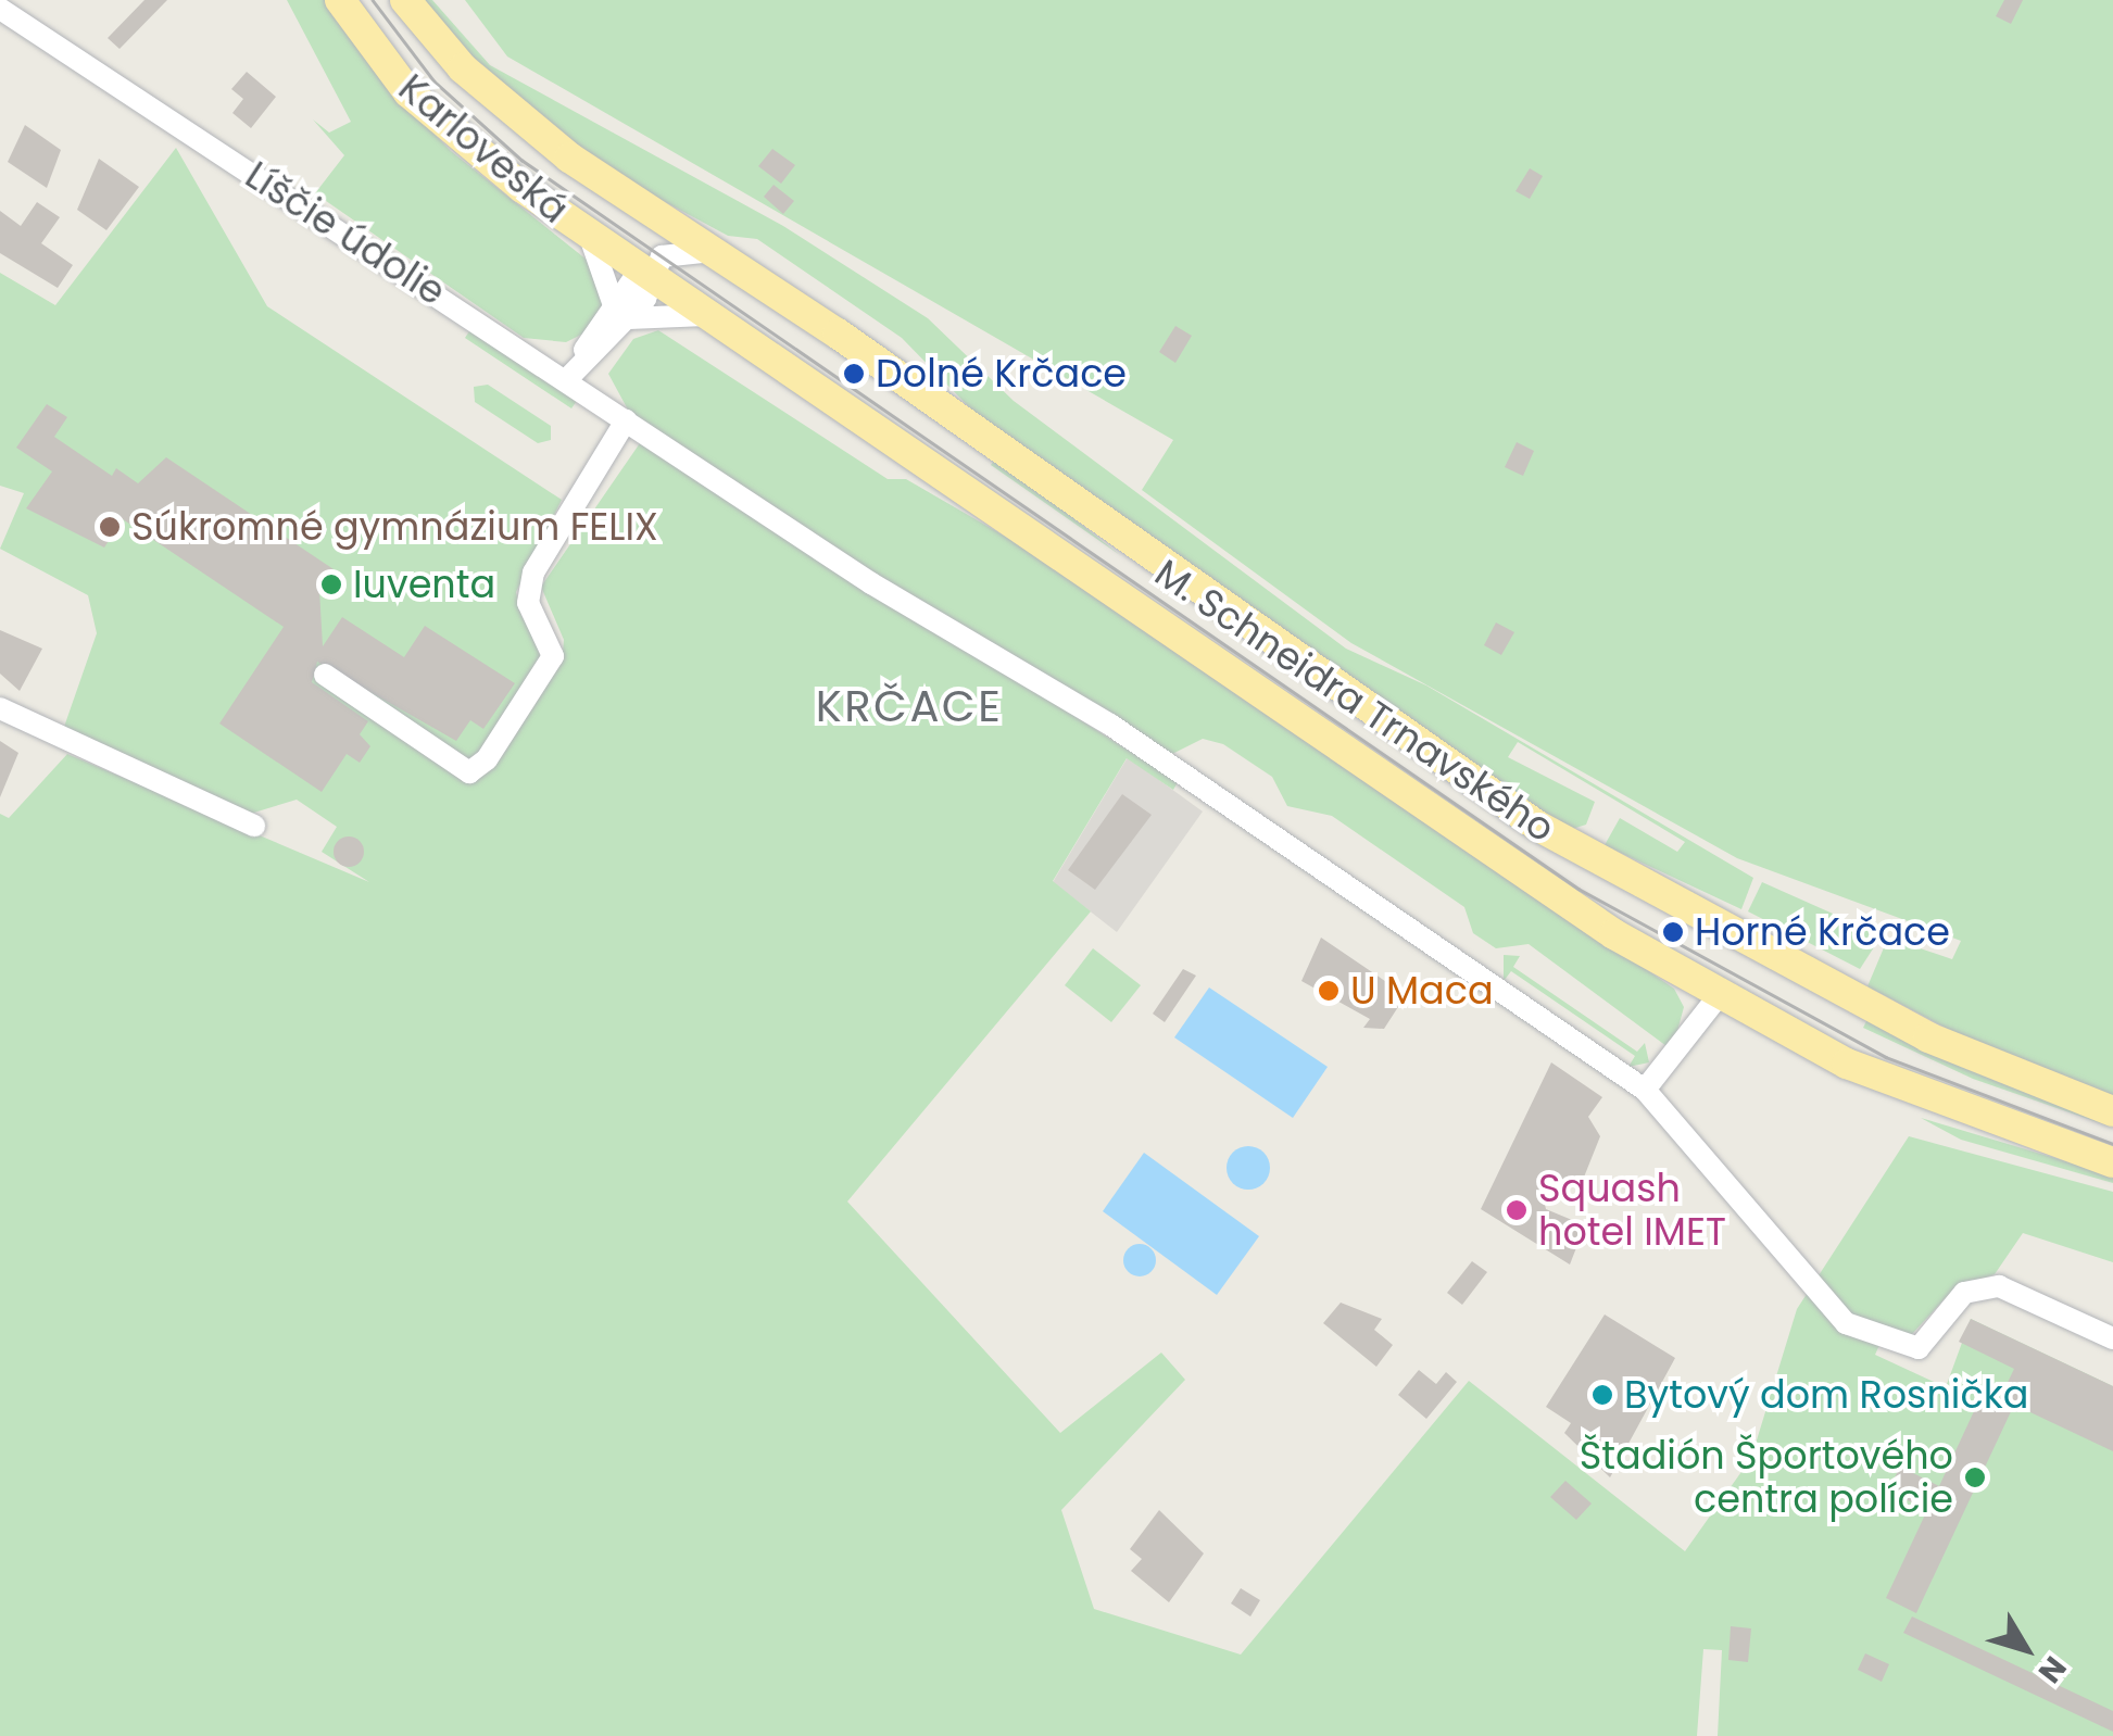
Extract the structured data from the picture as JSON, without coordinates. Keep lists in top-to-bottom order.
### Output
{
  "streets": {
    "main road": ["Karloveská", "M. Schneidra Trnavského"],
    "street": ["Líščie údolie"]
  },
  "crossings": [
    ["Karloveská", "M. Schneidra Trnavského"]
  ],
  "districts": ["KRČACE"],
  "places": [
    "Dolné Krčace",
    "Súkromné gymnázium FELIX",
    "Iuventa",
    "Horné Krčace",
    "U Maca",
    "Squash hotel IMET",
    "Bytový dom Rosnička",
    "Štadión Športového centra polície"
  ],
  "north": "bottom right"
}
